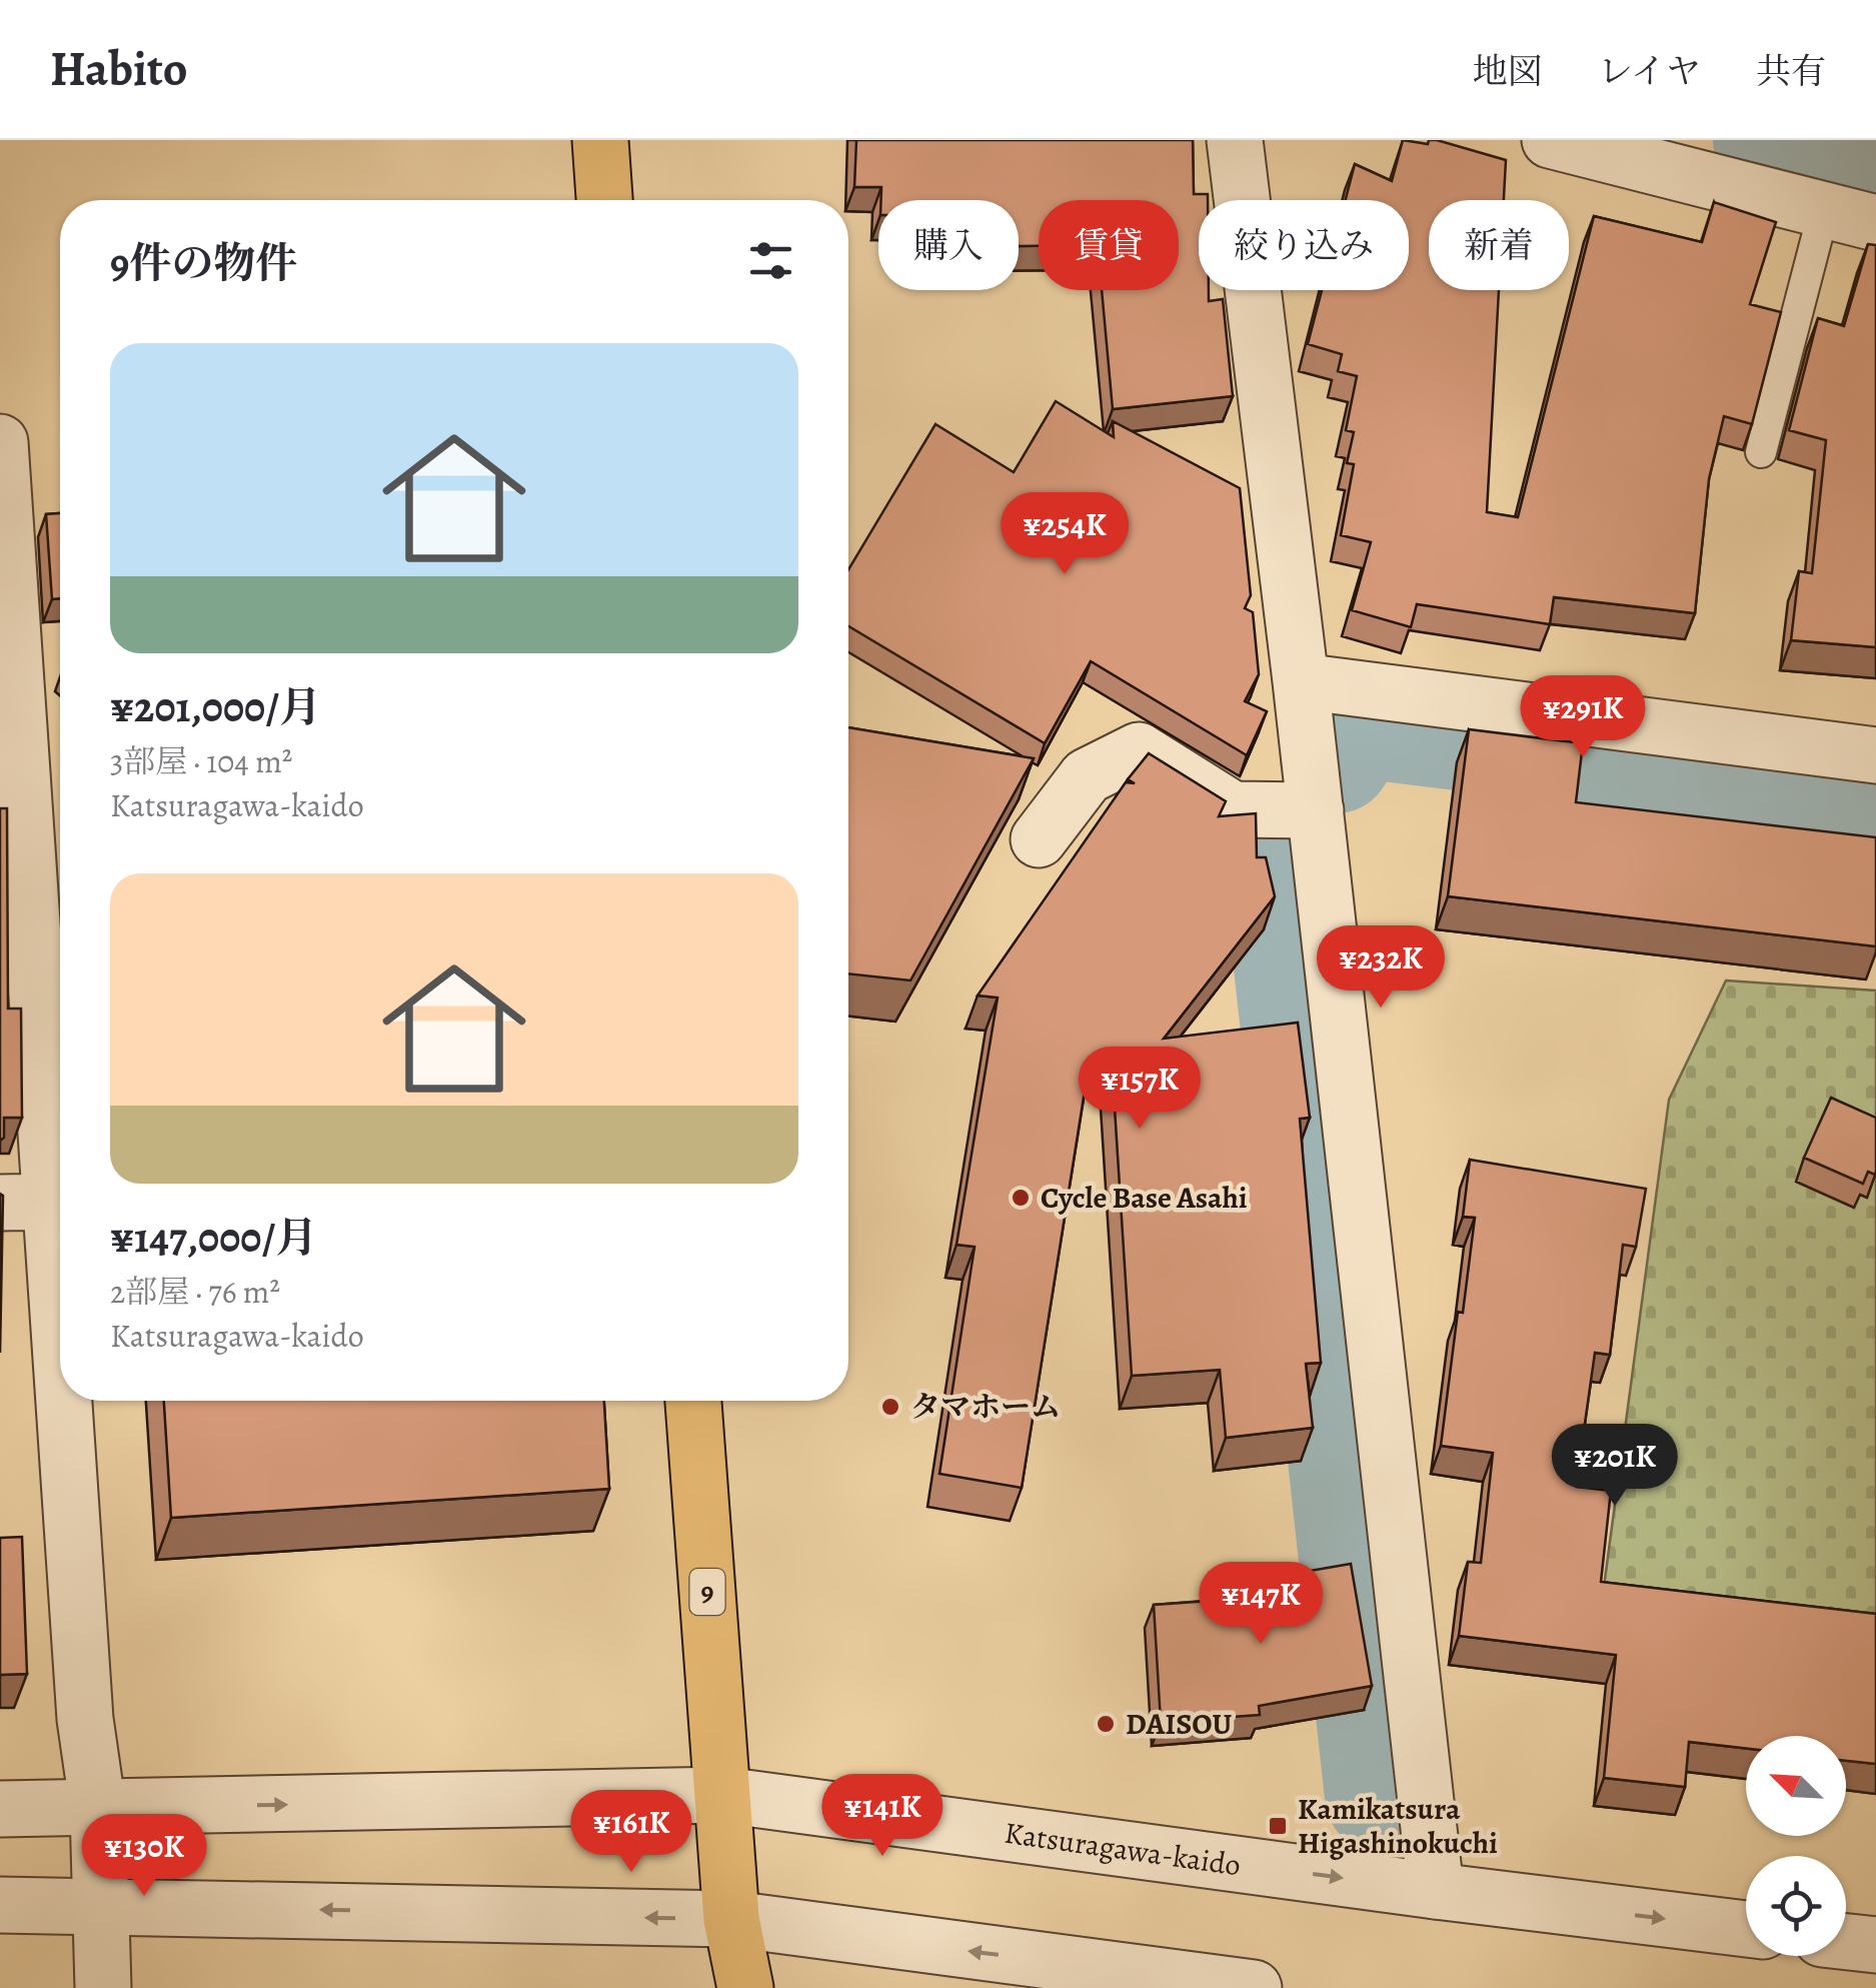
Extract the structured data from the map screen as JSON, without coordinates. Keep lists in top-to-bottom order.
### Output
{
  "streets": {
    "highway": ["9"],
    "street": ["Katsuragawa-kaido"]
  },
  "crossings": [
    ["9", "Katsuragawa-kaido"]
  ],
  "places": {
    "other": ["Cycle Base Asahi", "タマホーム", "DAISOU"],
    "transit": ["Kamikatsura Higashinokuchi"]
  },
  "north": "top left",
  "page": {
    "header": "Habito",
    "nav": ["地図", "レイヤ", "共有"],
    "chip": [
      "購入",
      "賃貸",
      "絞り込み",
      "新着"
    ],
    "heading": "9件の物件",
    "list": [
      {
        "name": "¥201,000/月",
        "note": "3部屋 · 104 m² · Katsuragawa-kaido"
      },
      {
        "name": "¥147,000/月",
        "note": "2部屋 · 76 m² · Katsuragawa-kaido"
      }
    ],
    "price": [
      "¥254K",
      "¥291K",
      "¥232K",
      "¥157K",
      "¥201K",
      "¥147K",
      "¥141K",
      "¥161K",
      "¥130K"
    ]
  }
}
